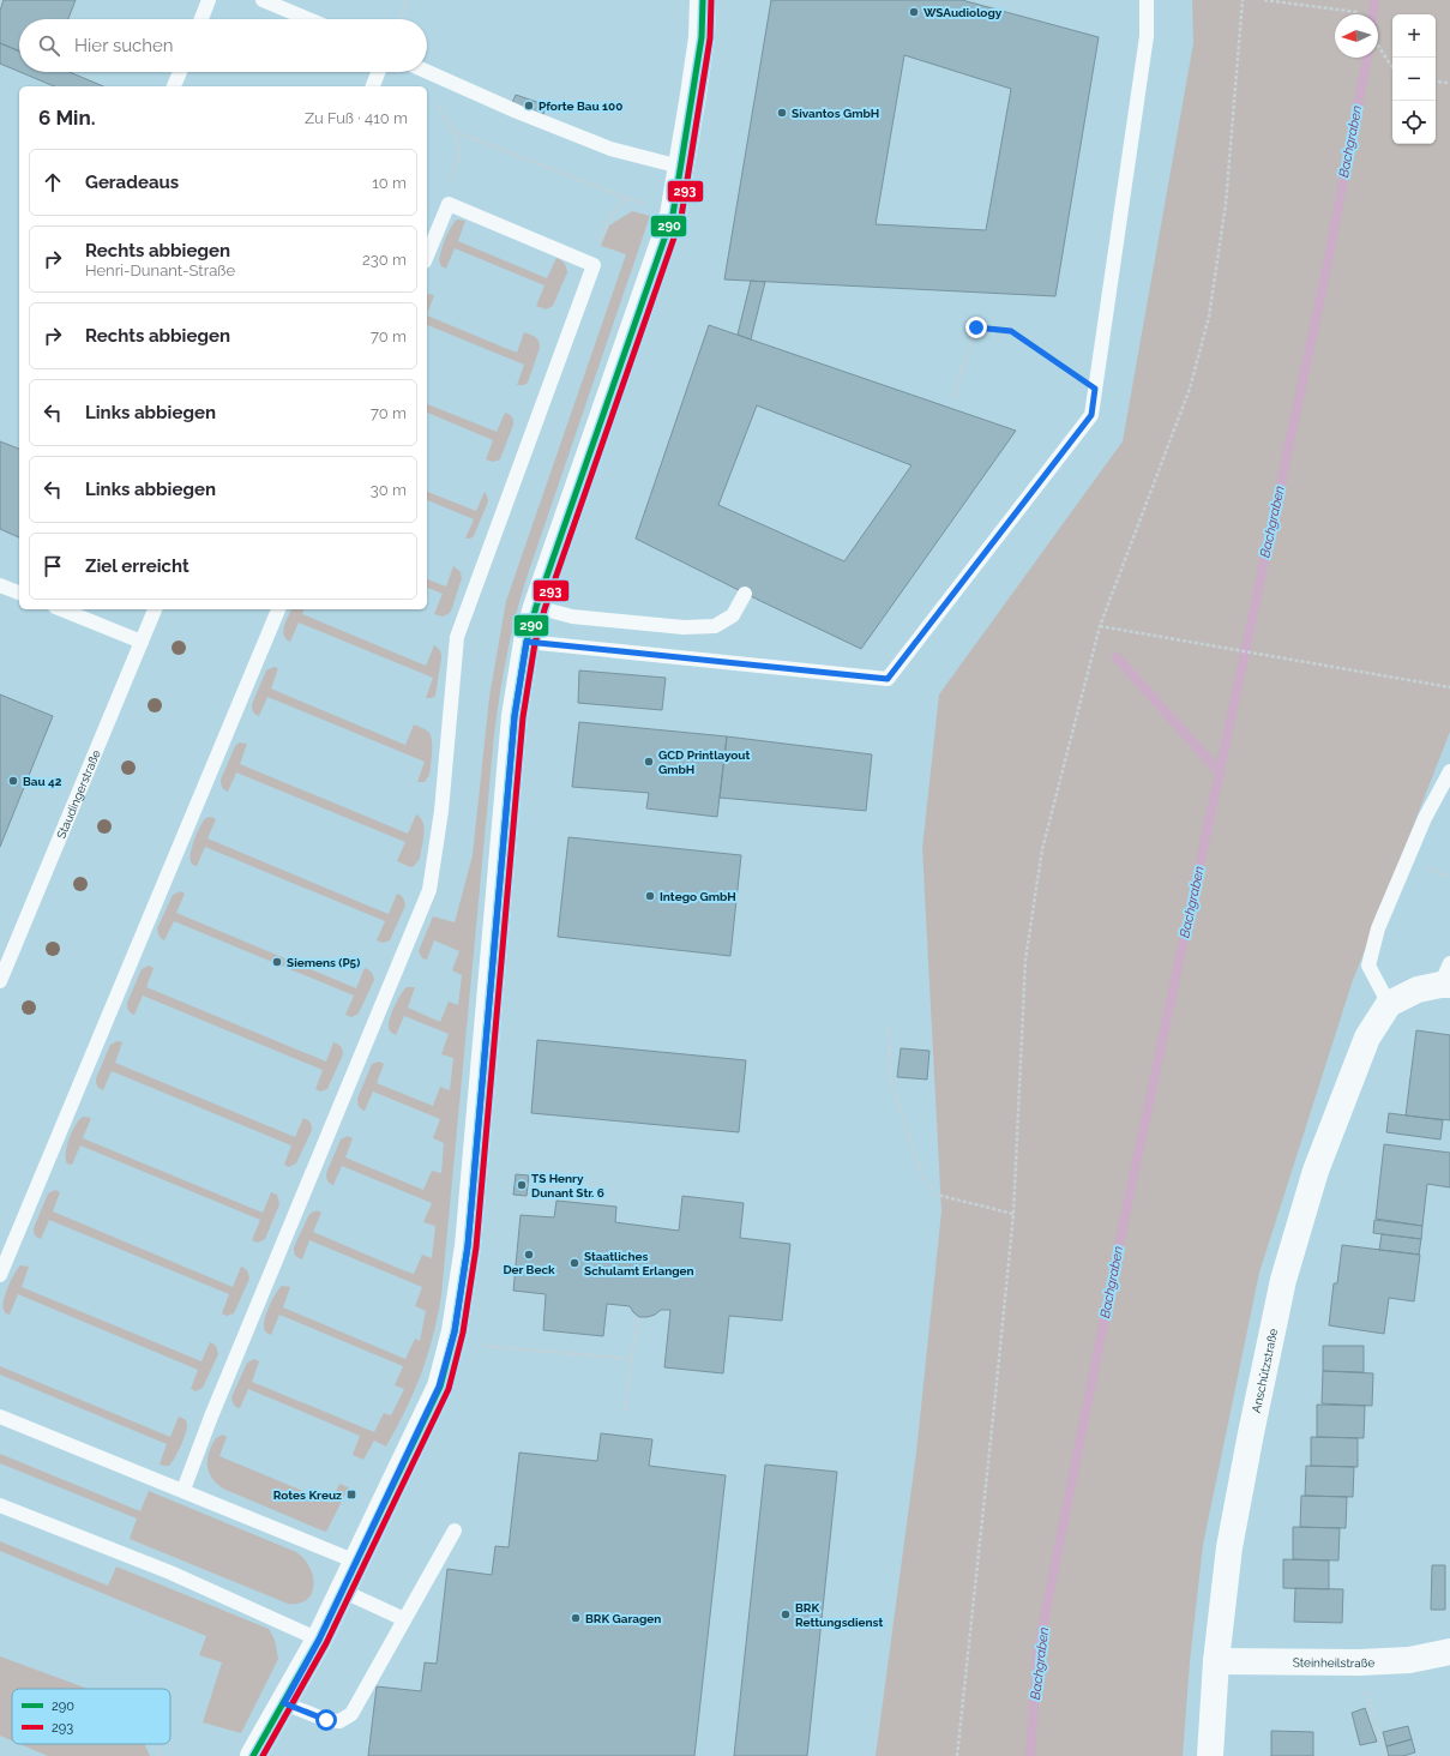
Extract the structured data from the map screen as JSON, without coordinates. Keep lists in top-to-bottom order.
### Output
{
  "streets": {
    "street": ["Anschützstraße", "Steinheilstraße"],
    "lane": ["Staudingerstraße"]
  },
  "crossings": [
    ["Anschützstraße", "Steinheilstraße"]
  ],
  "water": ["Bachgraben"],
  "places": {
    "other": [
      "WSAudiology",
      "Pforte Bau 100",
      "Sivantos GmbH",
      "GCD Printlayout GmbH",
      "Bau 42",
      "Intego GmbH",
      "Siemens (P5)",
      "TS Henry Dunant Str. 6",
      "Der Beck",
      "Staatliches Schulamt Erlangen",
      "BRK Rettungsdienst",
      "BRK Garagen"
    ],
    "transit": ["Rotes Kreuz"]
  },
  "lines": ["transit line 290", "transit line 293"],
  "legend": ["290", "293"],
  "north": "left",
  "page": {
    "map_buttons": ["+", "−"],
    "search": "Hier suchen",
    "heading": ["6 Min.", "Zu Fuß · 410 m"],
    "list": [
      ["Geradeaus", "10 m"],
      ["Rechts abbiegen", "Henri-Dunant-Straße", "230 m"],
      ["Rechts abbiegen", "70 m"],
      ["Links abbiegen", "70 m"],
      ["Links abbiegen", "30 m"],
      "Ziel erreicht"
    ]
  }
}
